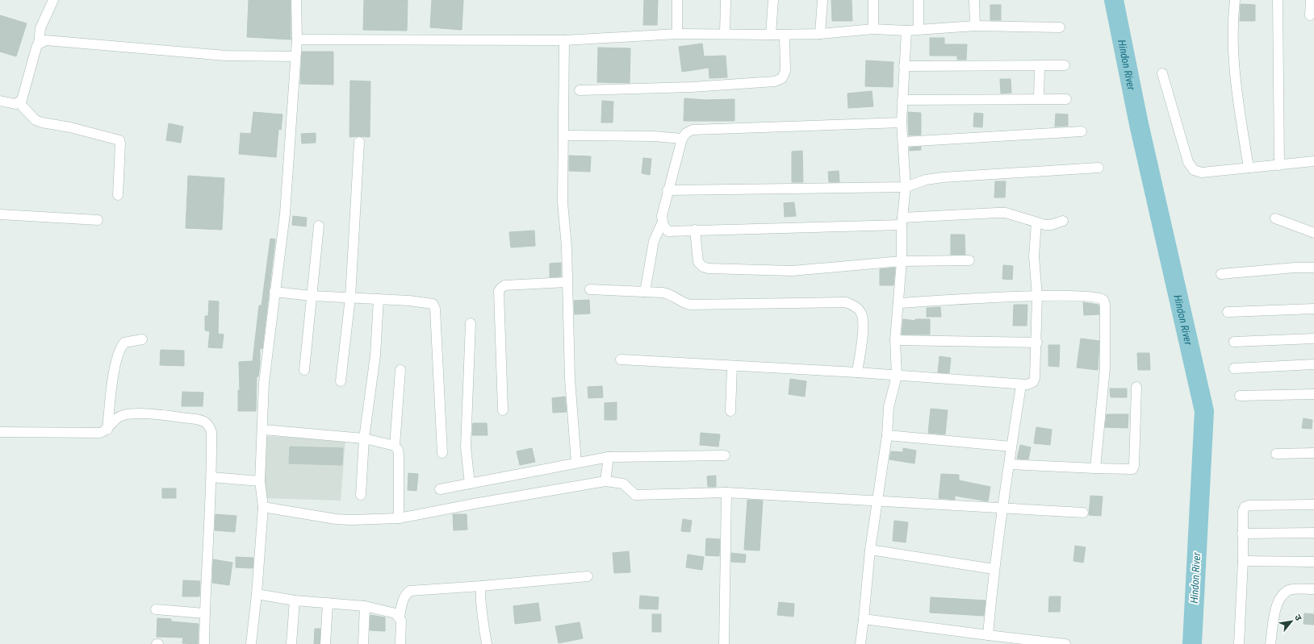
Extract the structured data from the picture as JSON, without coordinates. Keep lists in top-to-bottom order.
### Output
{
  "water": ["Hindon River"],
  "north": "top right"
}
